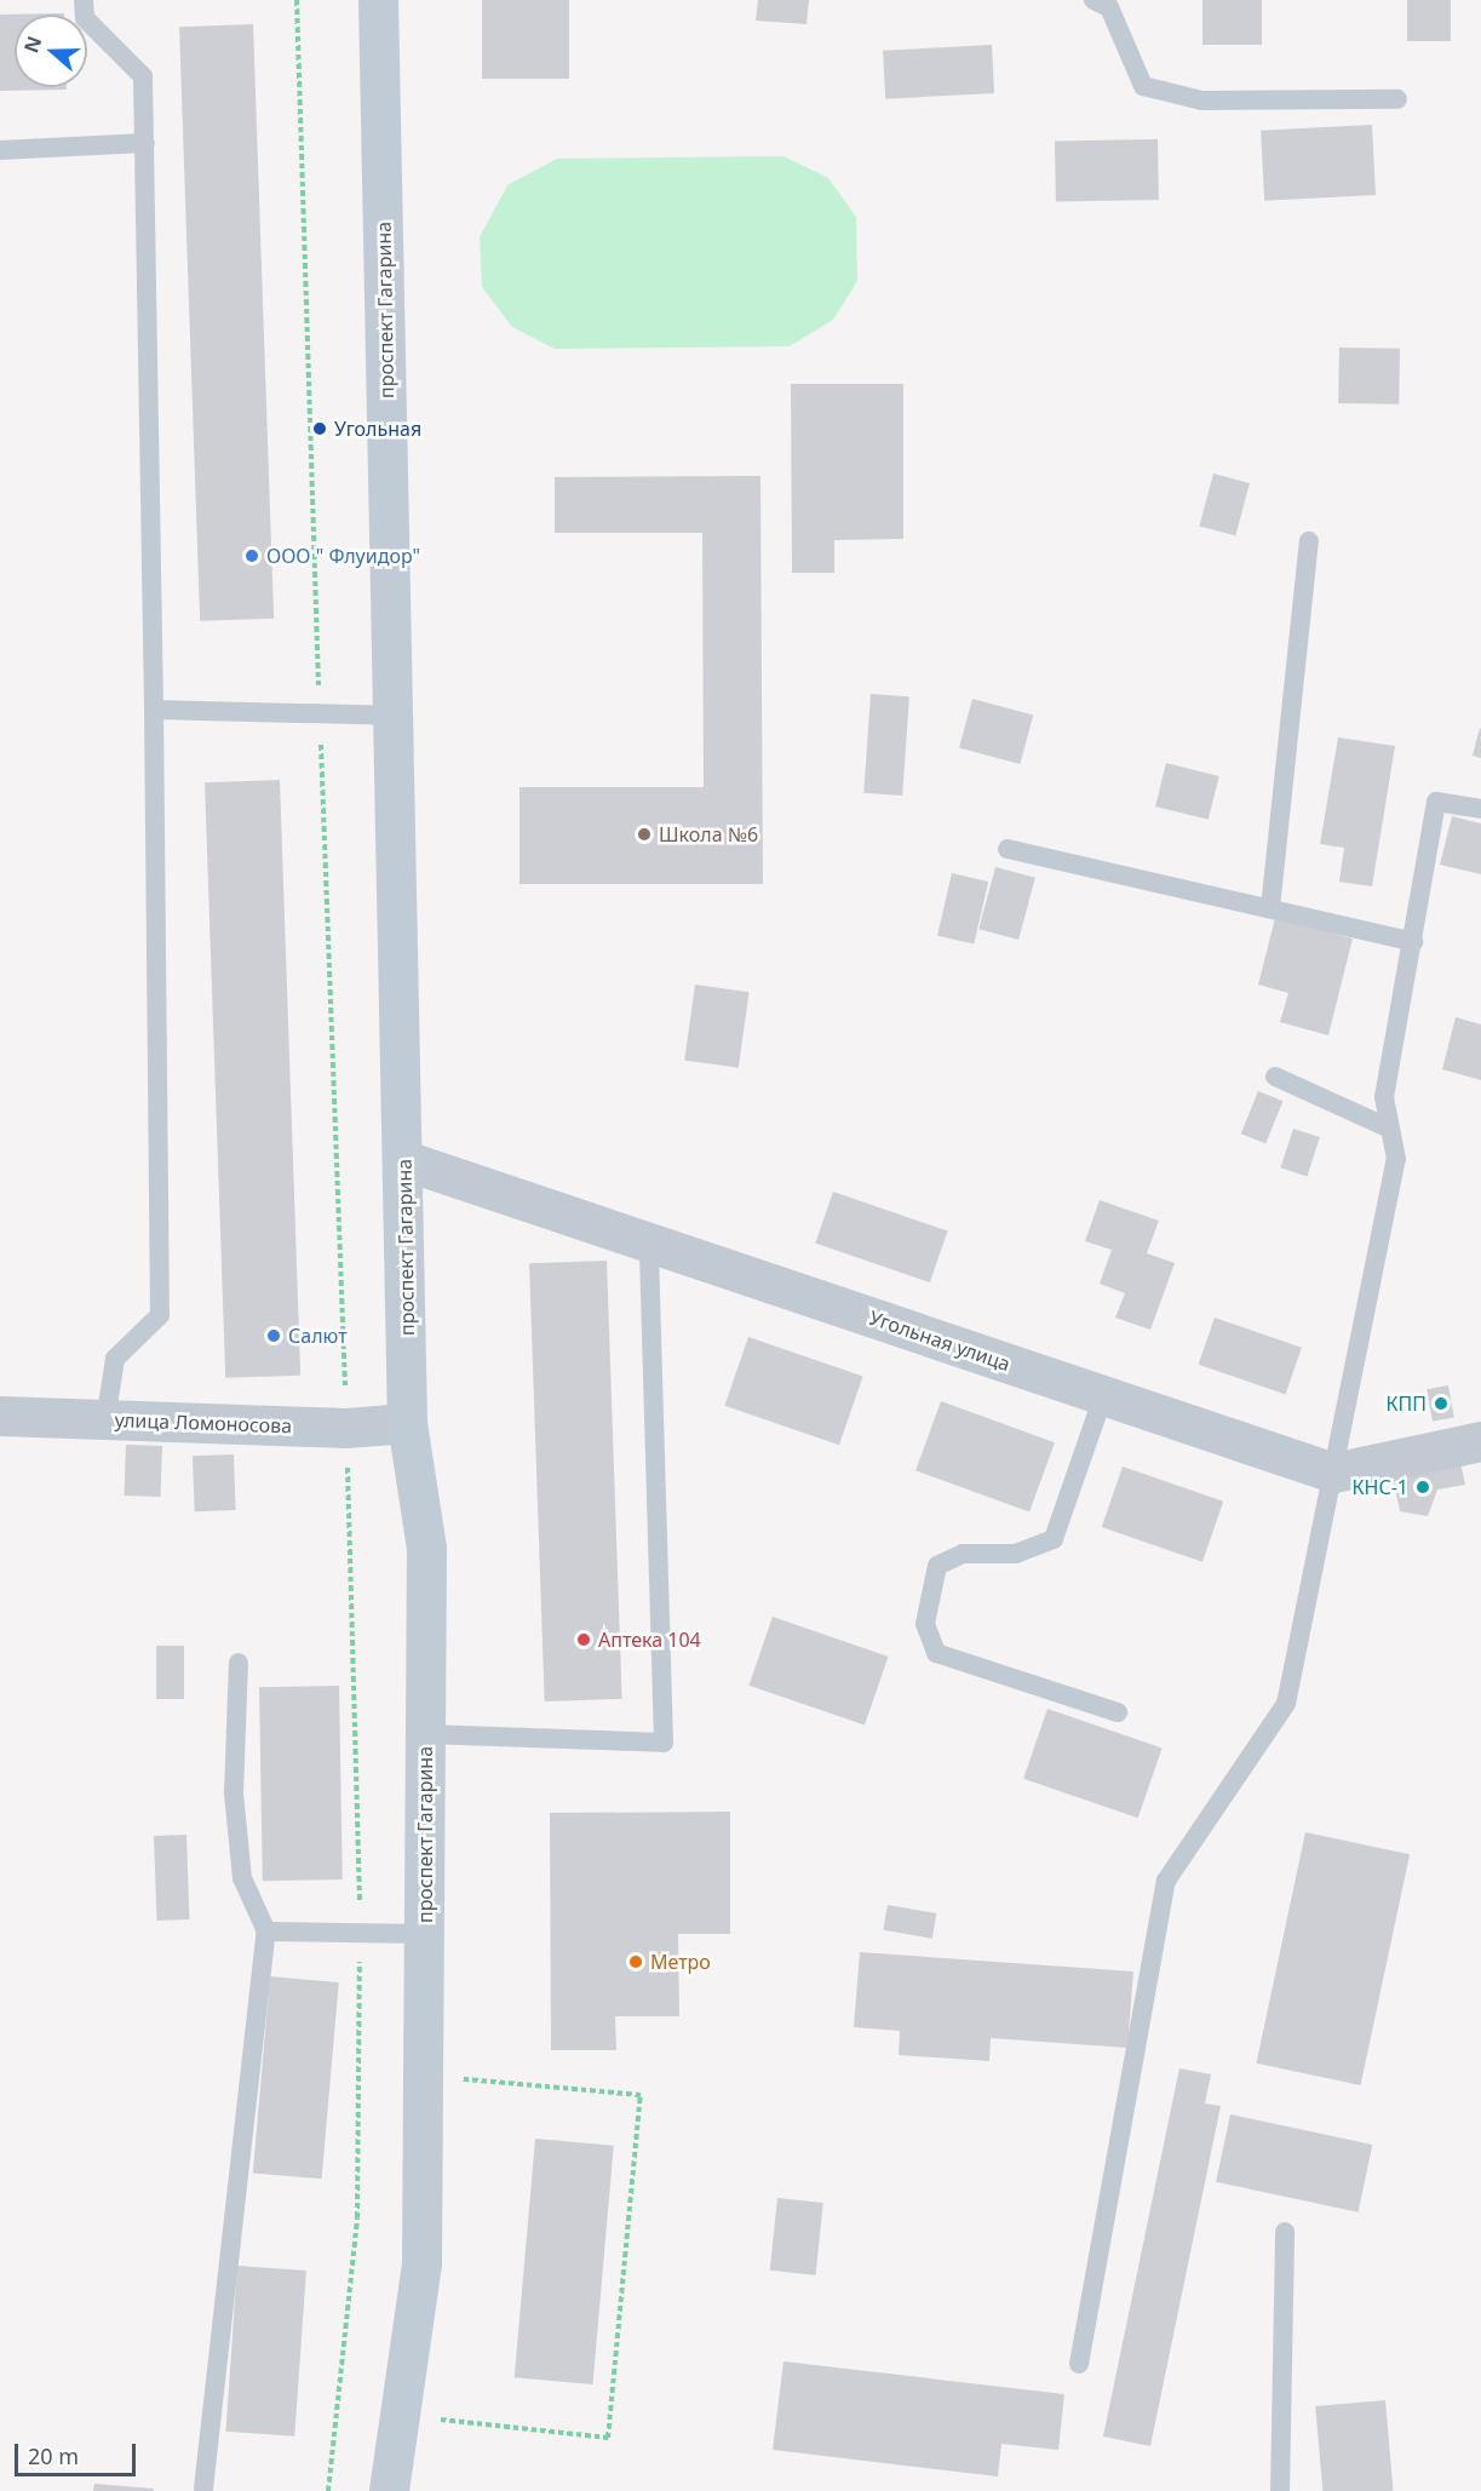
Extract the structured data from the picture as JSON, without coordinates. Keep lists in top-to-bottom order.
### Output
{
  "streets": {
    "main road": ["проспект Гагарина"],
    "street": ["Угольная улица", "улица Ломоносова"]
  },
  "crossings": [
    ["проспект Гагарина", "Угольная улица"],
    ["проспект Гагарина", "улица Ломоносова"]
  ],
  "places": [
    "Угольная",
    "ООО \" Флуидор\"",
    "Школа №6",
    "Салют",
    "КПП",
    "КНС-1",
    "Аптека 104",
    "Метро"
  ],
  "scale_bar": "20 m",
  "north": "left"
}
